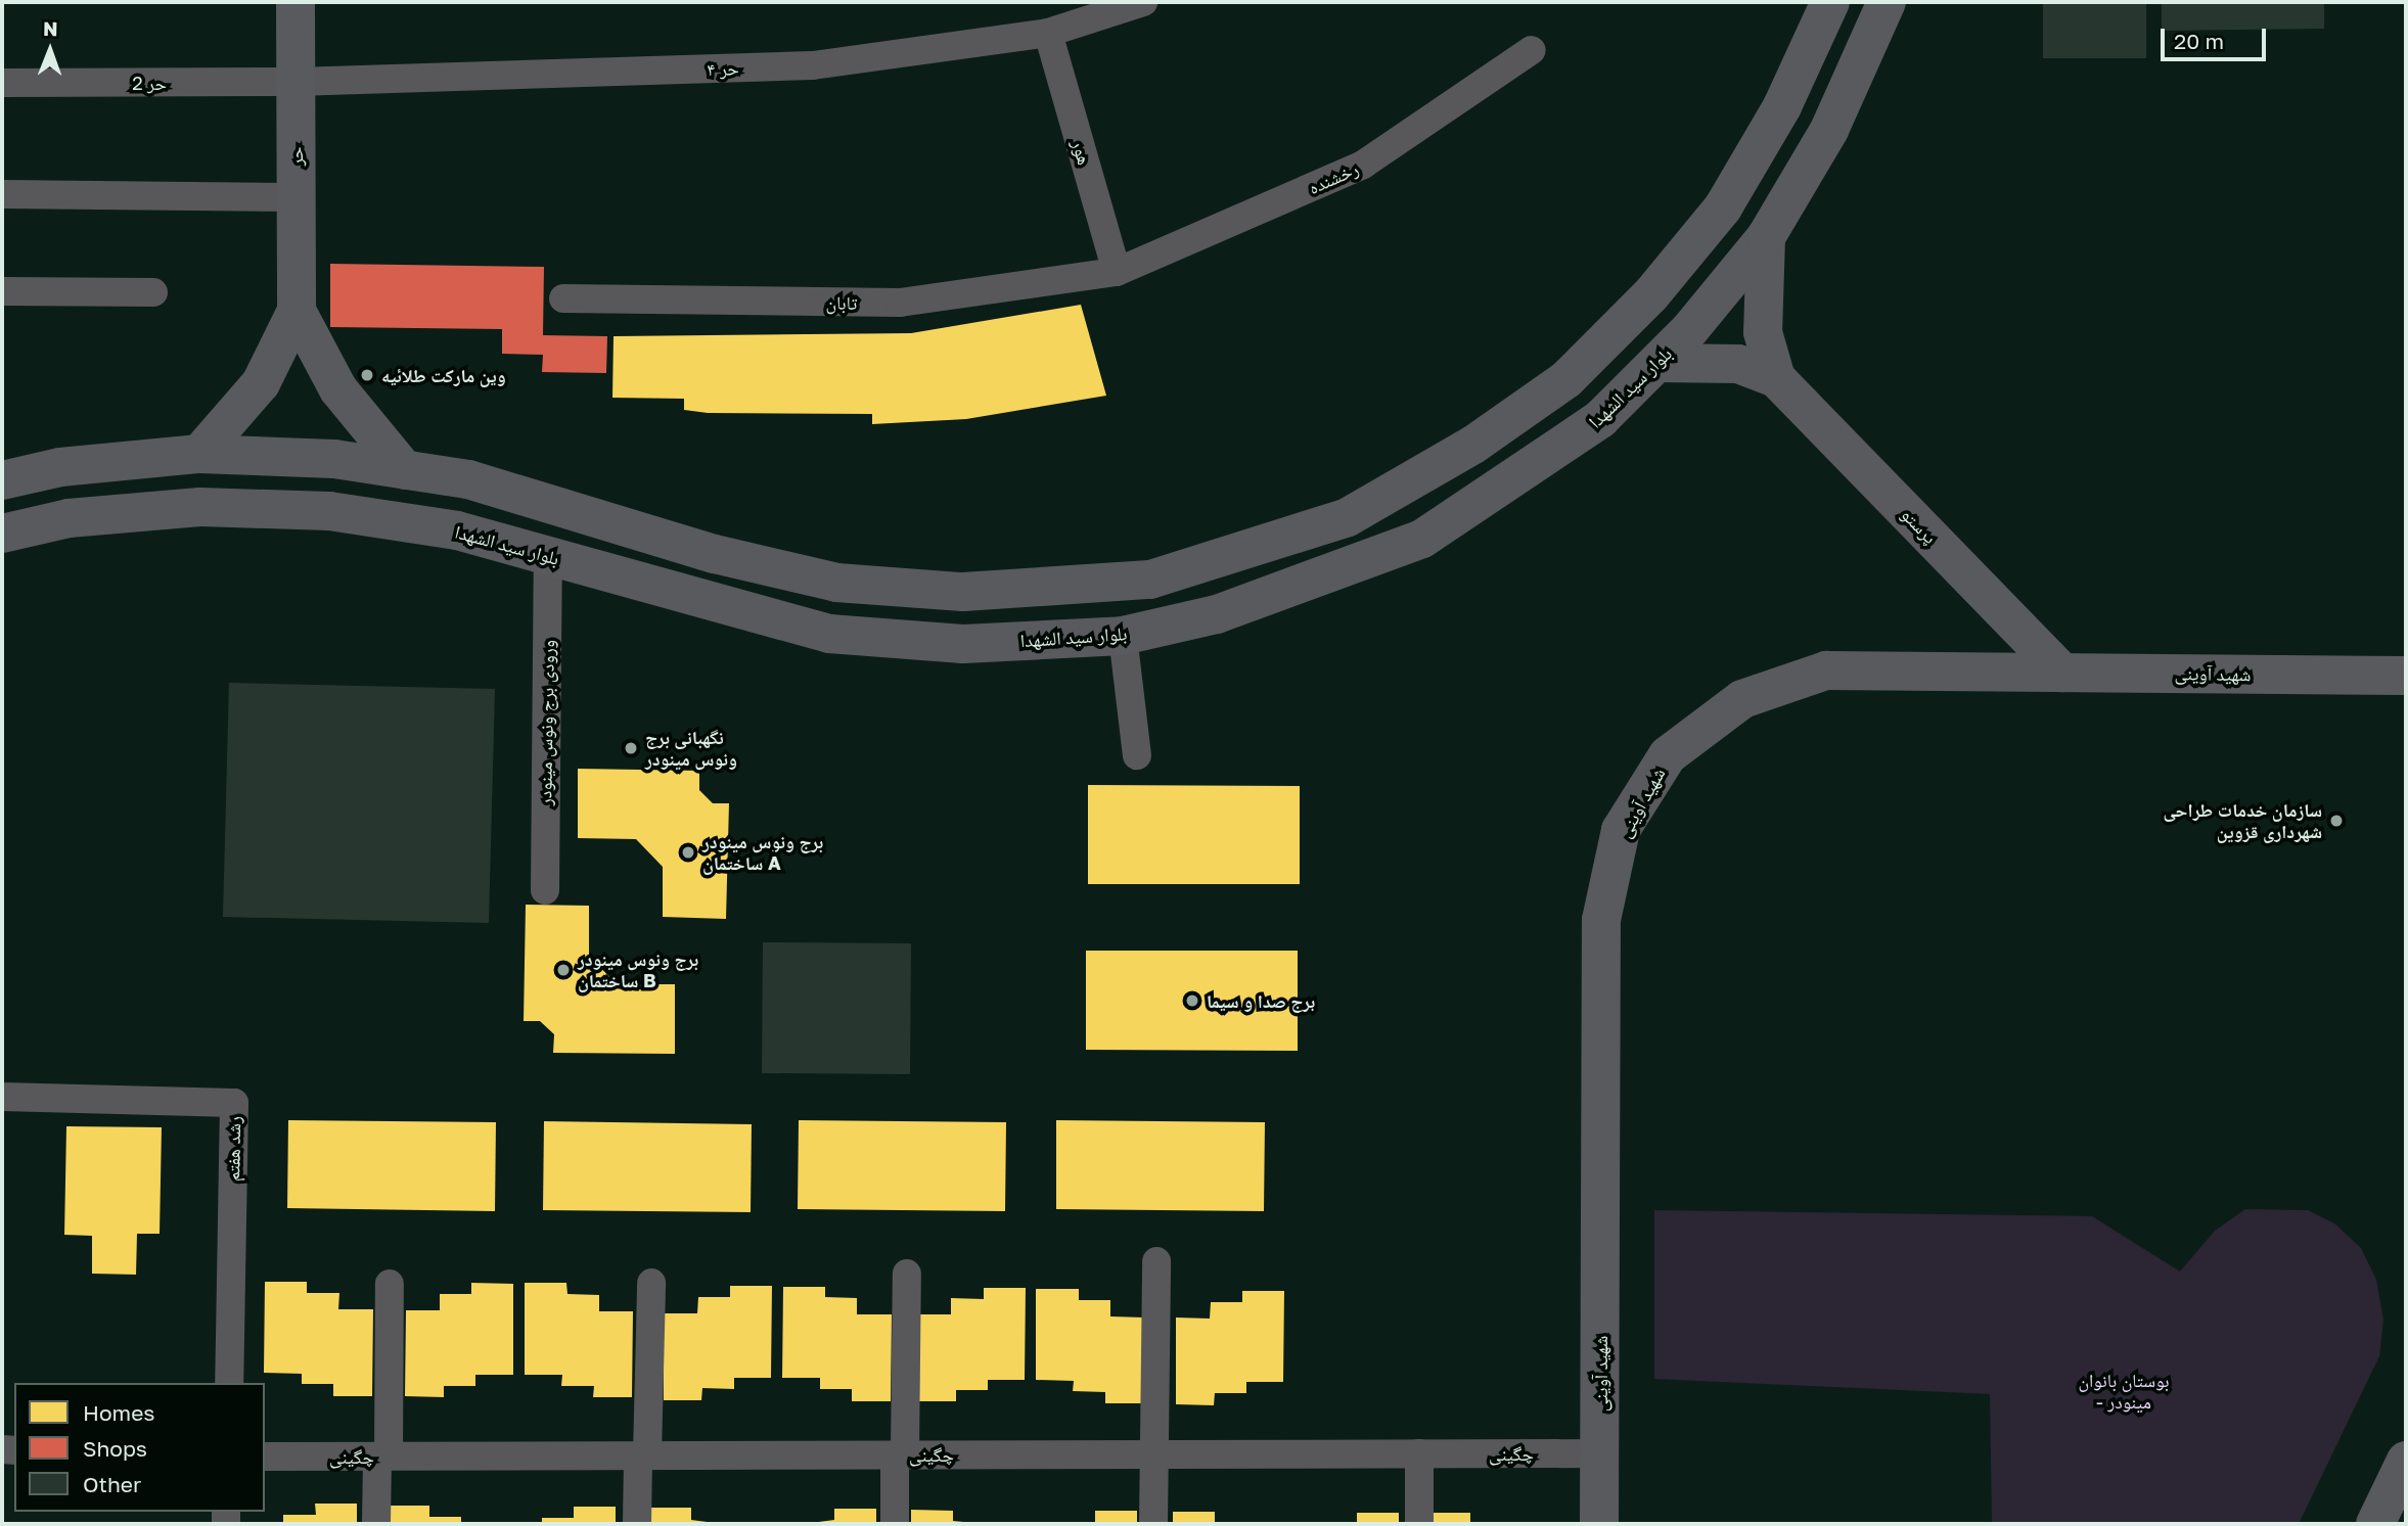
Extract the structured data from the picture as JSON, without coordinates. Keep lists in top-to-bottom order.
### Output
{
  "streets": {
    "main road": [
      "حر",
      "بلوار سید الشهدا",
      "پرستو",
      "شهید آوینی"
    ],
    "street": [
      "حر ۴",
      "حر 2",
      "هور",
      "رخشنده",
      "تابان",
      "ورودی برج ونوس مینودر",
      "رشد هفتم",
      "چگینی"
    ]
  },
  "crossings": [
    ["حر ۴", "حر 2"],
    ["حر ۴", "هور"],
    ["حر ۴", "حر"],
    ["حر 2", "حر"],
    ["هور", "رخشنده"],
    ["هور", "تابان"],
    ["رخشنده", "تابان"],
    ["بلوار سید الشهدا", "پرستو"],
    ["بلوار سید الشهدا", "ورودی برج ونوس مینودر"],
    ["پرستو", "شهید آوینی"],
    ["شهید آوینی", "چگینی"]
  ],
  "parks": ["بوستان بانوان - مینودر"],
  "places": [
    "وین مارکت طلائیه",
    "نگهبانی برج ونوس مینودر",
    "سازمان خدمات طراحی شهرداری قزوین",
    "برج ونوس مینودر ساختمان A",
    "برج ونوس مینودر ساختمان B",
    "برج صدا و سیما"
  ],
  "legend": ["Homes", "Shops", "Other"],
  "scale_bar": "20 m",
  "north": "top"
}
